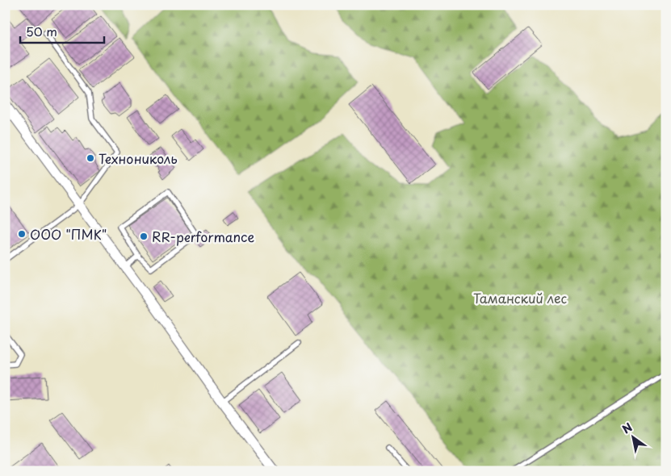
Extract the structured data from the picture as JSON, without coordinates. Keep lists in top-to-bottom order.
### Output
{
  "parks": ["Таманский лес"],
  "places": ["Технониколь", "ООО \"ПМК\"", "RR-performance"],
  "scale_bar": "50 m",
  "north": "top left"
}
